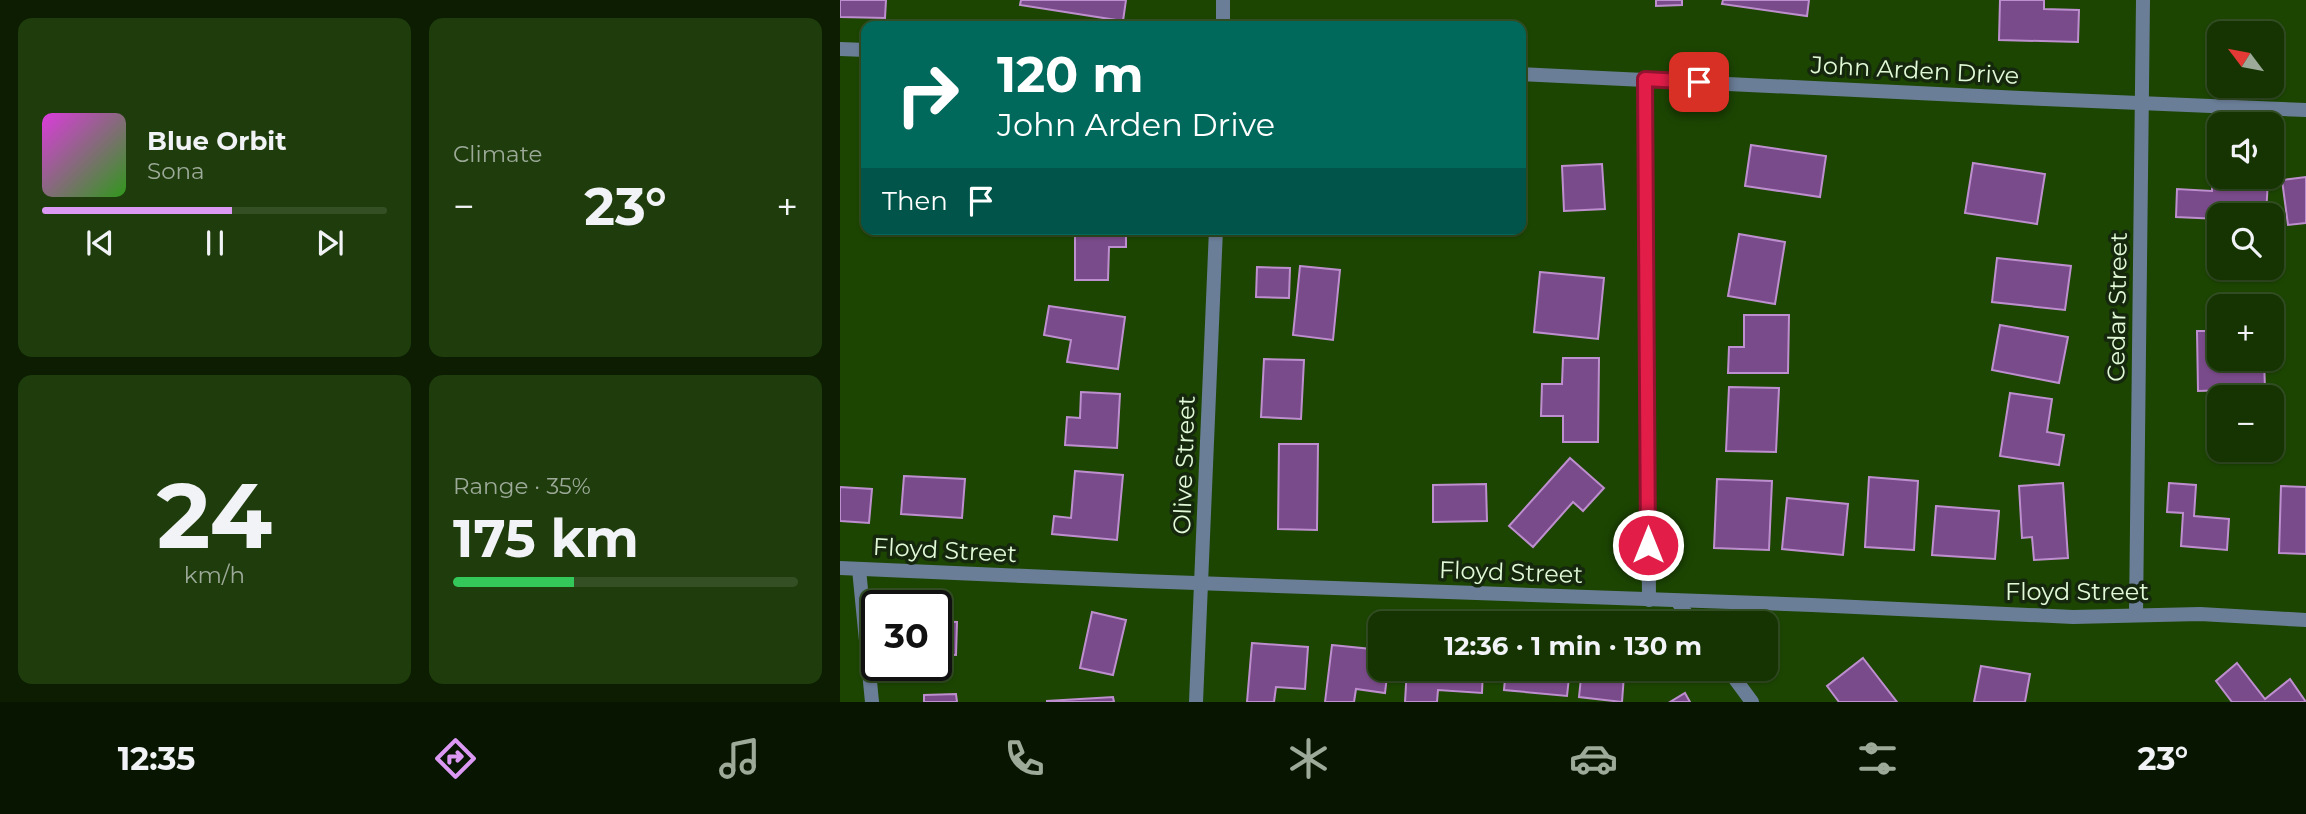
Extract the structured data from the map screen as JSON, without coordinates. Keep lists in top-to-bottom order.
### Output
{
  "streets": {
    "street": [
      "John Arden Drive",
      "Cedar Street",
      "Olive Street",
      "Floyd Street"
    ]
  },
  "crossings": [
    ["John Arden Drive", "Cedar Street"],
    ["Cedar Street", "Floyd Street"],
    ["Olive Street", "Floyd Street"]
  ],
  "north": "top left",
  "page": {
    "tile": [
      "Climate",
      ["24", "km/h"],
      ["Range · 35%", "175 km"]
    ],
    "map_buttons": ["+", "−"],
    "turn": ["120 m", "John Arden Drive"],
    "song": ["Blue Orbit", "Sona"],
    "then": "Then",
    "heat": ["−", "23°", "+"],
    "limit": "30",
    "trip": "12:36 · 1 min · 130 m",
    "tabs": ["12:35", "23°"]
  }
}
